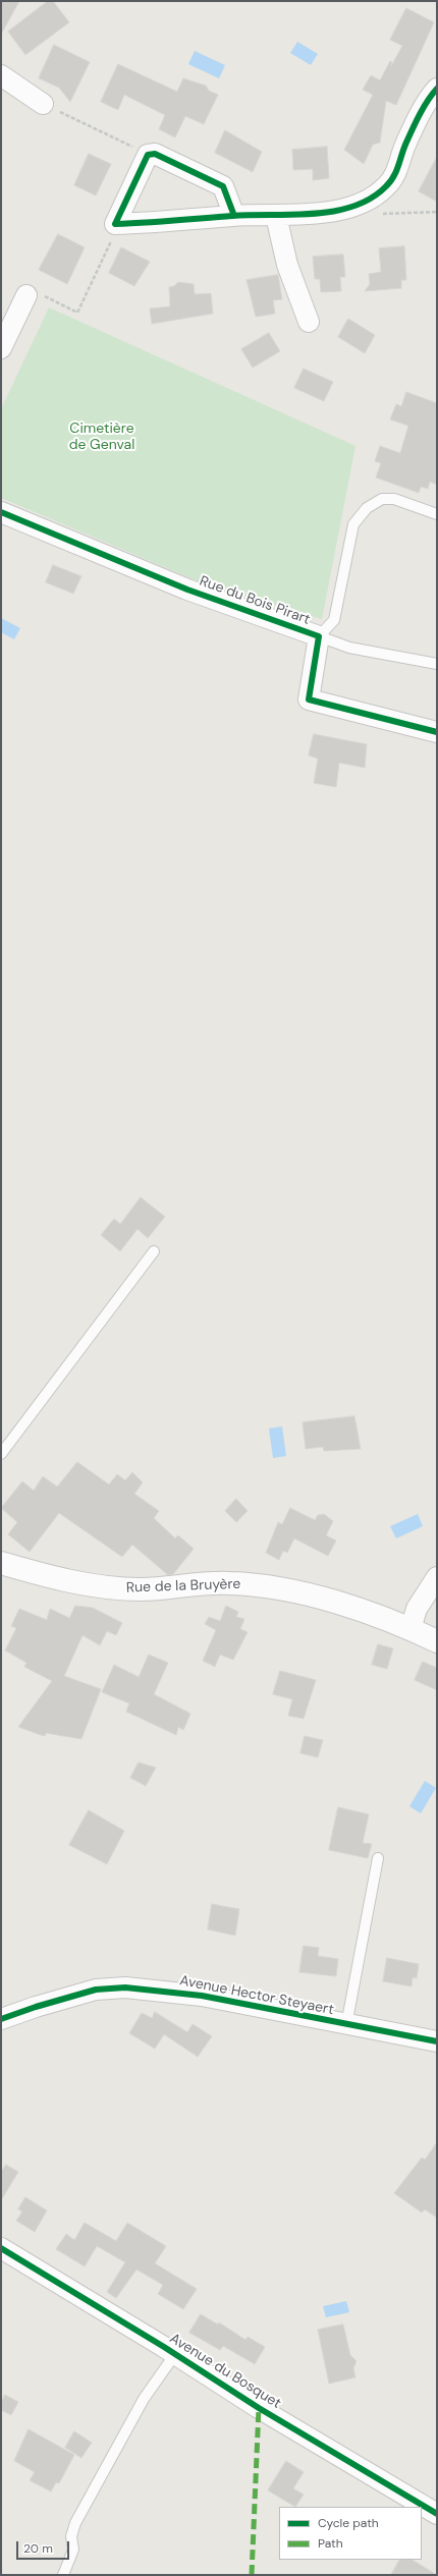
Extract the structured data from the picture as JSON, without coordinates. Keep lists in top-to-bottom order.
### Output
{
  "streets": {
    "main road": ["Rue de la Bruyère"],
    "street": ["Rue du Bois Pirart", "Avenue Hector Steyaert", "Avenue du Bosquet"]
  },
  "parks": ["Cimetière de Genval"],
  "legend": ["Cycle path", "Path"],
  "scale_bar": "20 m"
}
